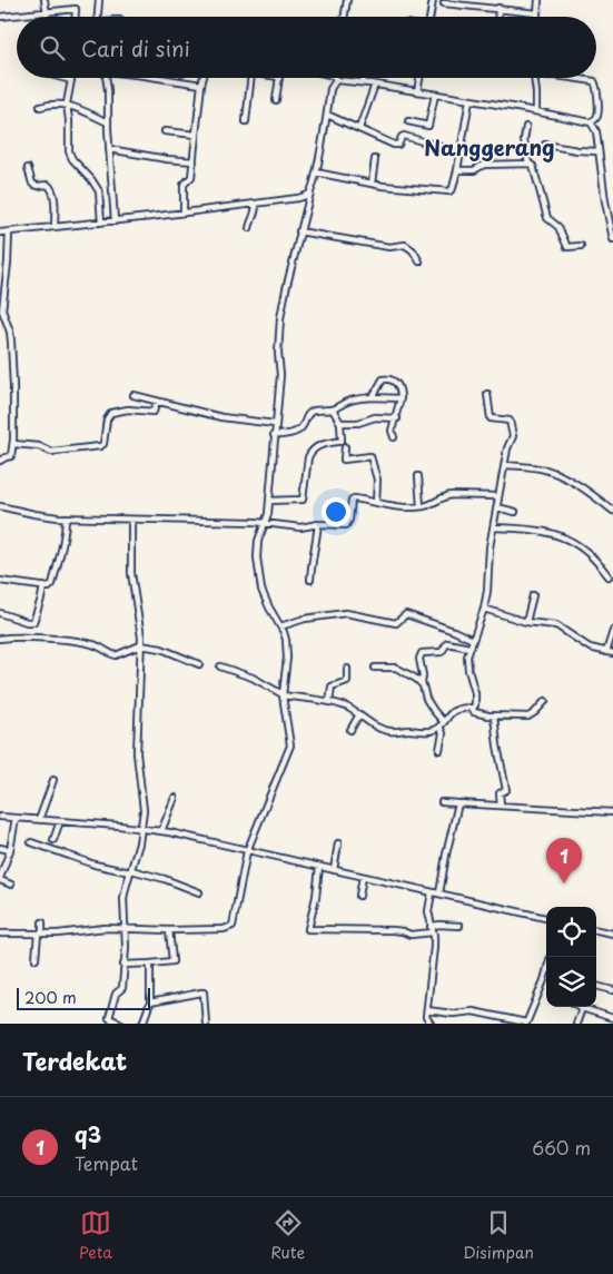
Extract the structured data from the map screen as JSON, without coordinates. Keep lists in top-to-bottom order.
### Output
{
  "districts": ["Nanggerang"],
  "scale_bar": "200 m",
  "page": {
    "search": "Cari di sini",
    "pins": "1",
    "scale": "200 m",
    "heading": "Terdekat",
    "list": [
      {
        "mark": "1",
        "name": "q3",
        "note": "Tempat",
        "value": "660 m"
      }
    ],
    "nav": ["Peta", "Rute", "Disimpan"]
  }
}
